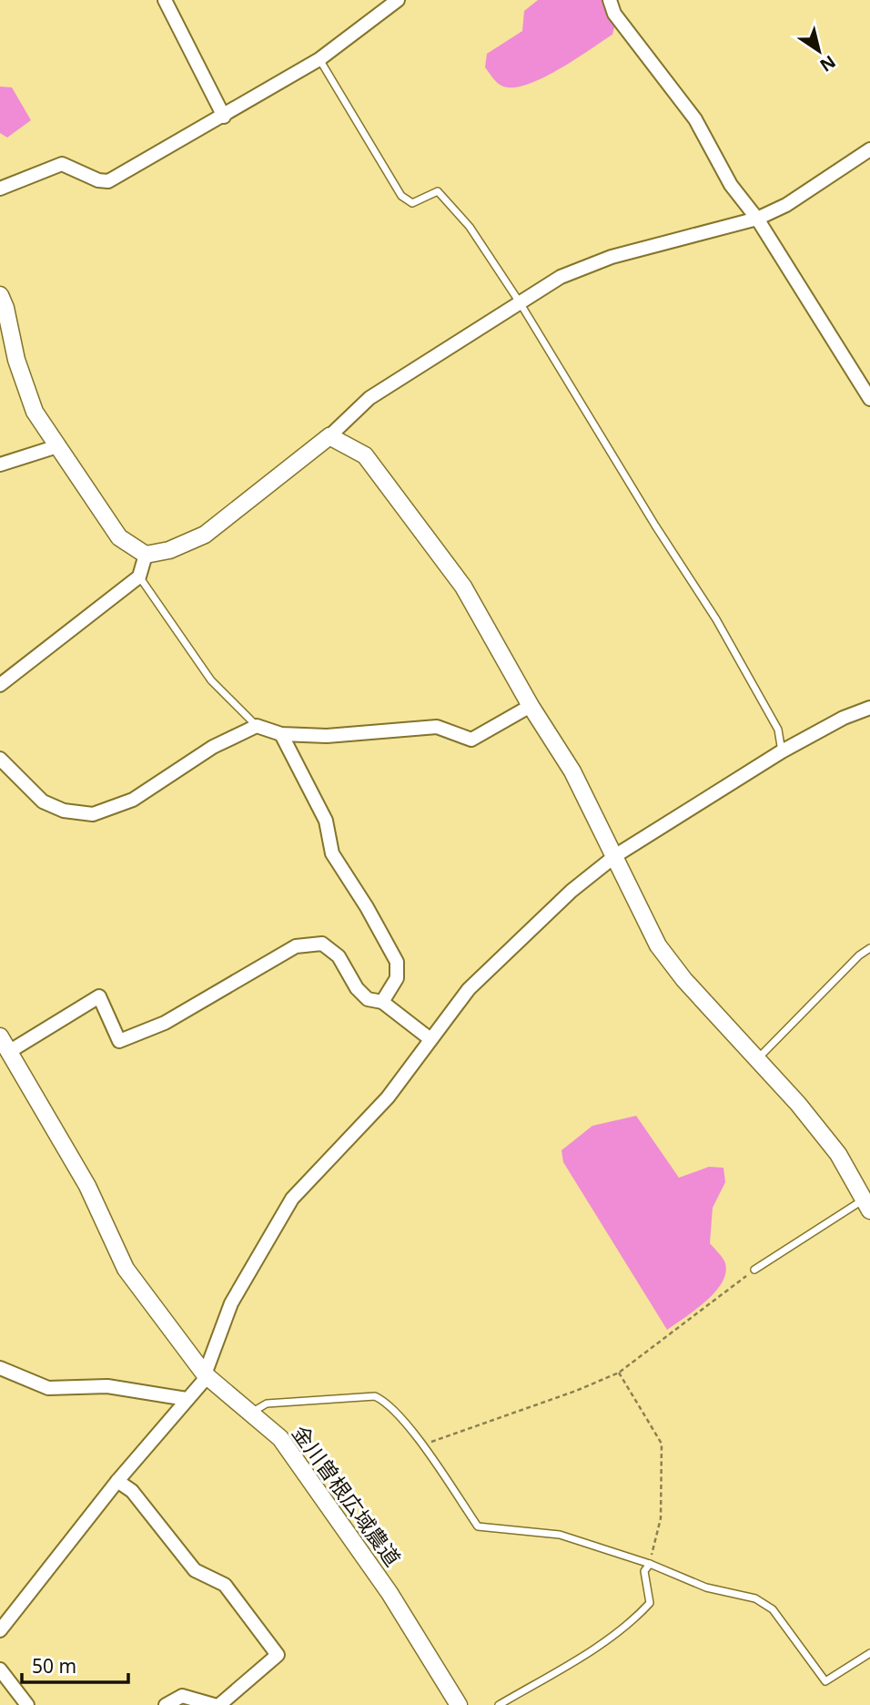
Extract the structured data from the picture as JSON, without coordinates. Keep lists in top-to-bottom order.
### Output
{
  "streets": {
    "street": ["金川曽根広域農道"]
  },
  "scale_bar": "50 m",
  "north": "bottom right"
}
